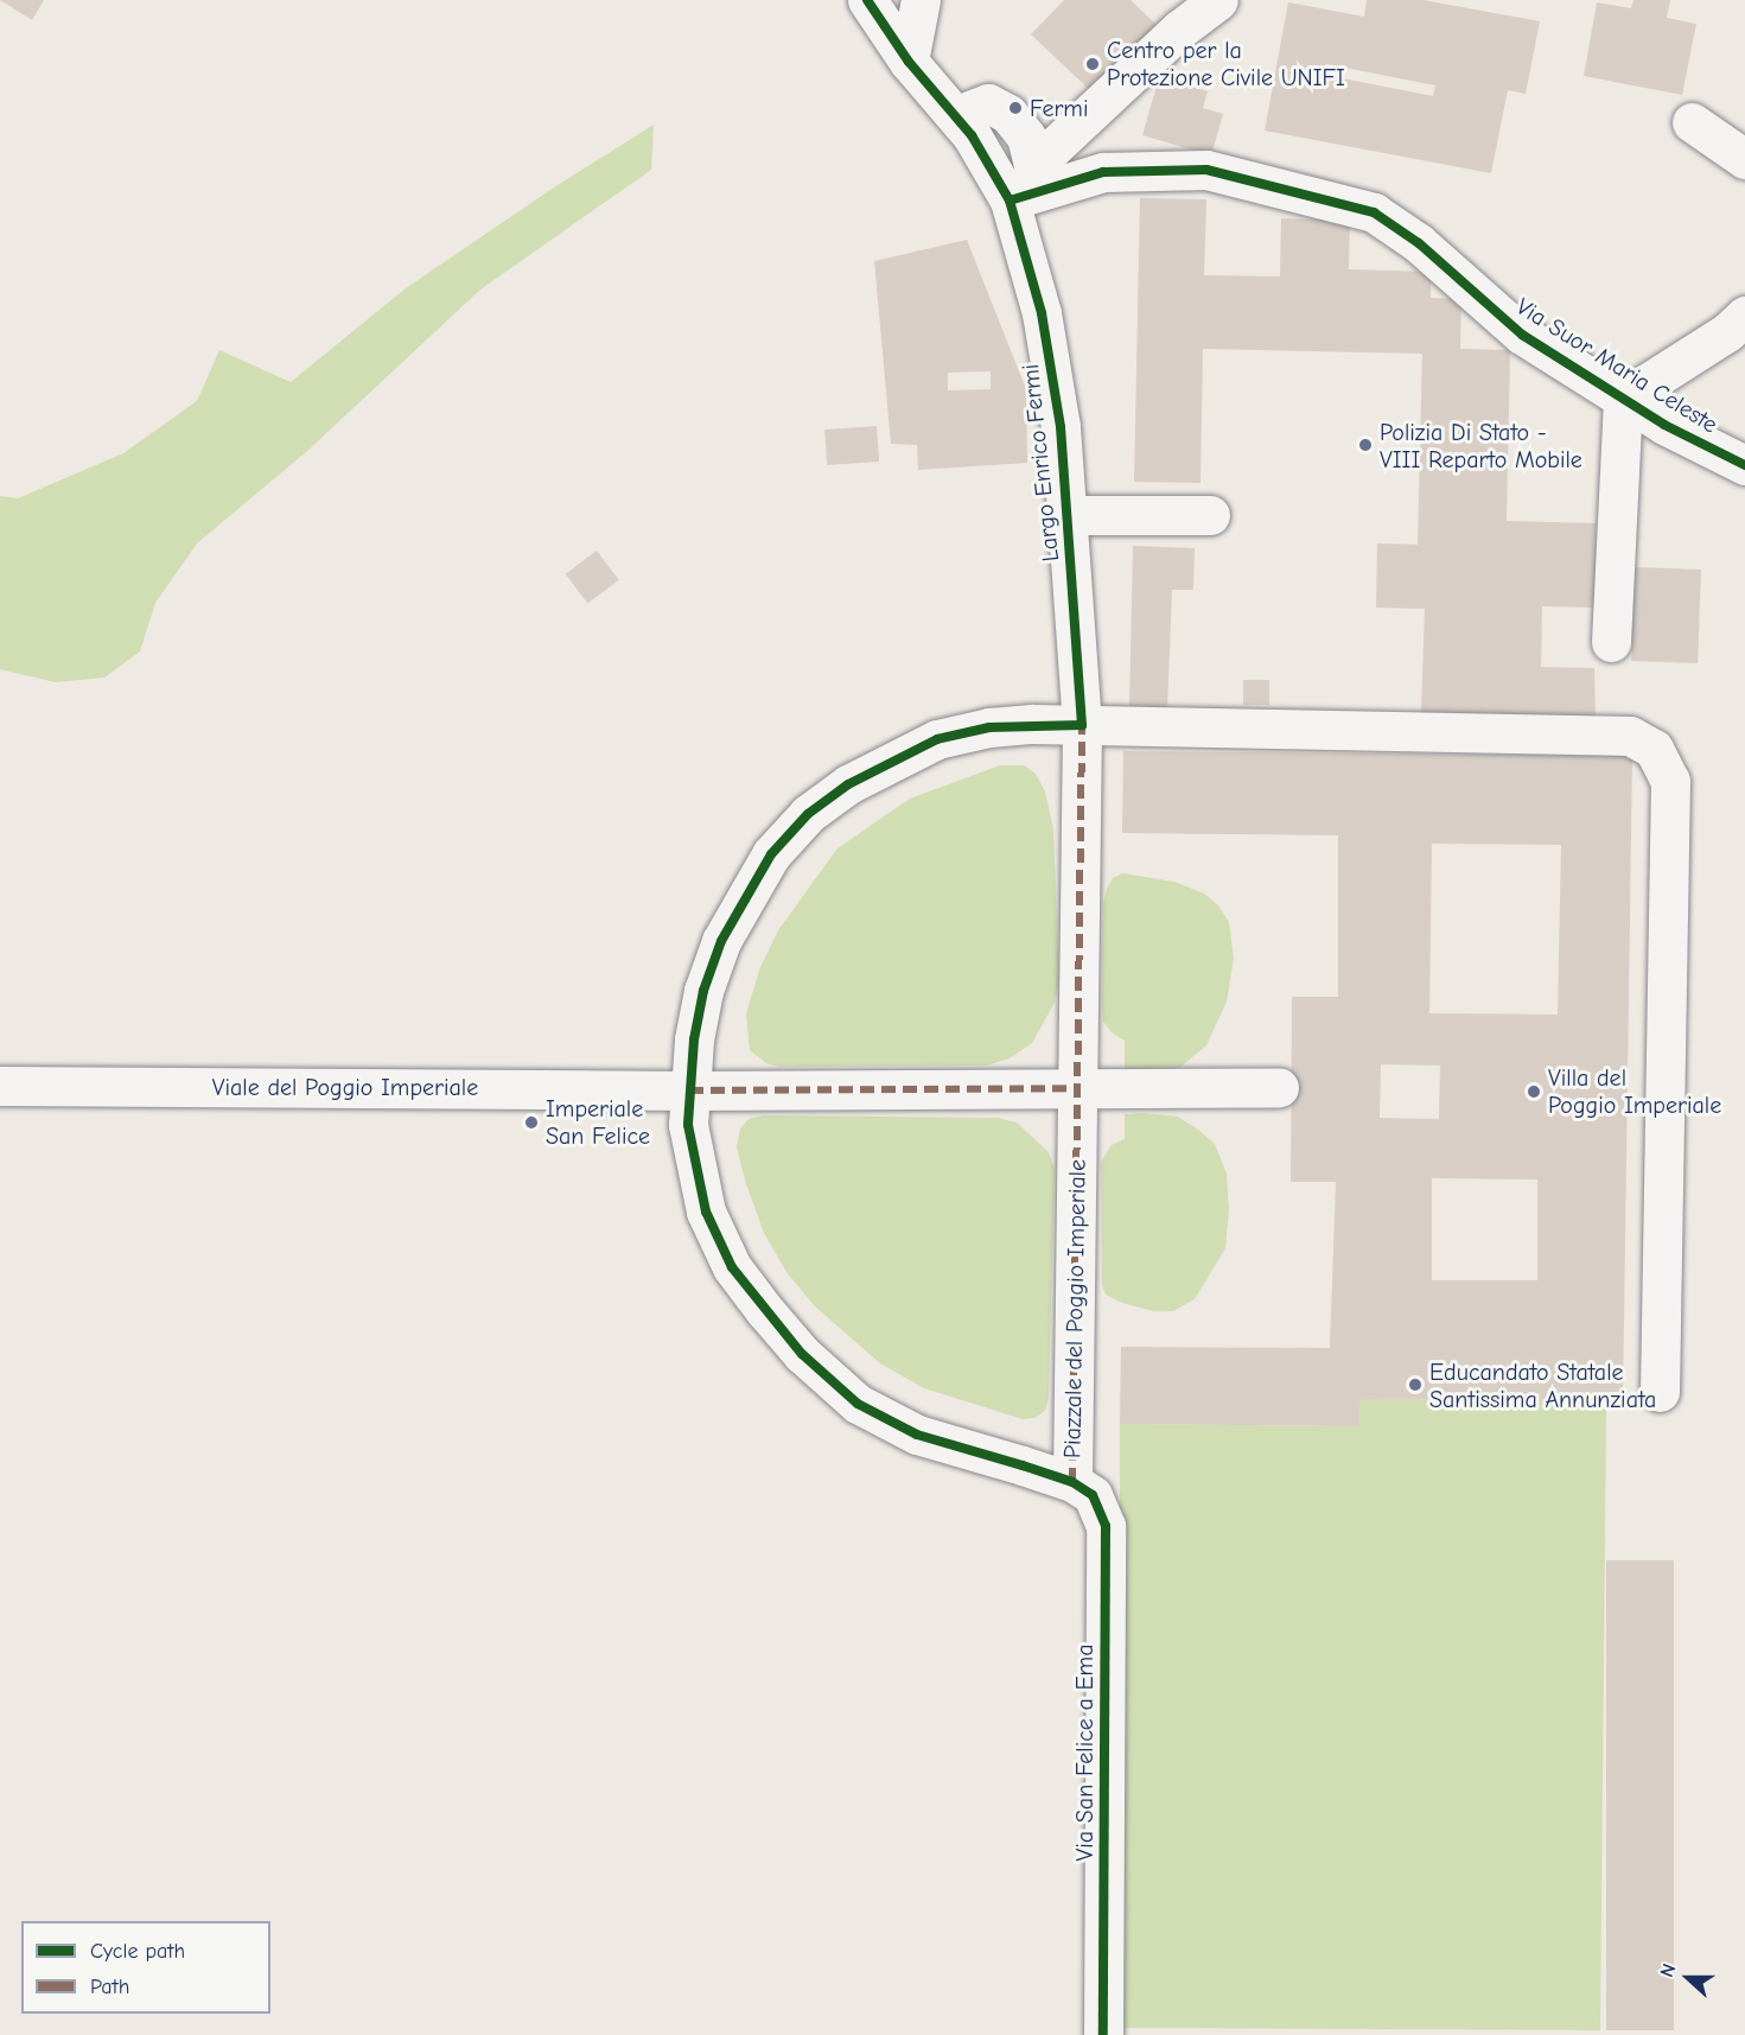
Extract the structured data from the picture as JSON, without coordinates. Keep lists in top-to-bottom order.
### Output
{
  "streets": {
    "street": [
      "Via Suor Maria Celeste",
      "Largo Enrico Fermi",
      "Viale del Poggio Imperiale",
      "Piazzale del Poggio Imperiale",
      "Via San Felice a Ema"
    ]
  },
  "crossings": [
    ["Via Suor Maria Celeste", "Largo Enrico Fermi"],
    ["Largo Enrico Fermi", "Piazzale del Poggio Imperiale"],
    ["Viale del Poggio Imperiale", "Piazzale del Poggio Imperiale"],
    ["Piazzale del Poggio Imperiale", "Via San Felice a Ema"]
  ],
  "places": [
    "Centro per la Protezione Civile UNIFI",
    "Fermi",
    "Polizia Di Stato - VIII Reparto Mobile",
    "Villa del Poggio Imperiale",
    "Imperiale San Felice",
    "Educandato Statale Santissima Annunziata"
  ],
  "legend": ["Cycle path", "Path"],
  "north": "left"
}
